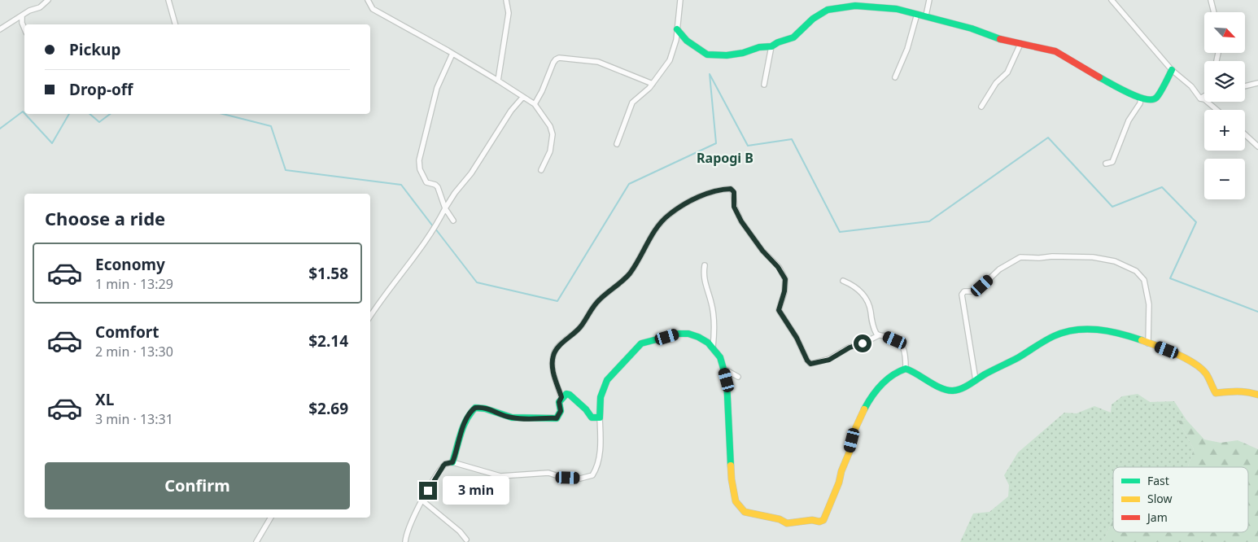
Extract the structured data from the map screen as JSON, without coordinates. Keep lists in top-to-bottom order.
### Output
{
  "districts": ["Rapogi B"],
  "legend": ["Fast", "Slow", "Jam"],
  "north": "bottom right",
  "page": {
    "map_buttons": ["+", "−"],
    "banner": ["Pickup", "Drop-off"],
    "heading": "Choose a ride",
    "list": [
      {
        "name": "Economy",
        "note": "1 min · 13:29",
        "value": "$1.58"
      },
      {
        "name": "Comfort",
        "note": "2 min · 13:30",
        "value": "$2.14"
      },
      {
        "name": "XL",
        "note": "3 min · 13:31",
        "value": "$2.69"
      }
    ],
    "buttons": "Confirm",
    "bubble": "3 min"
  }
}
